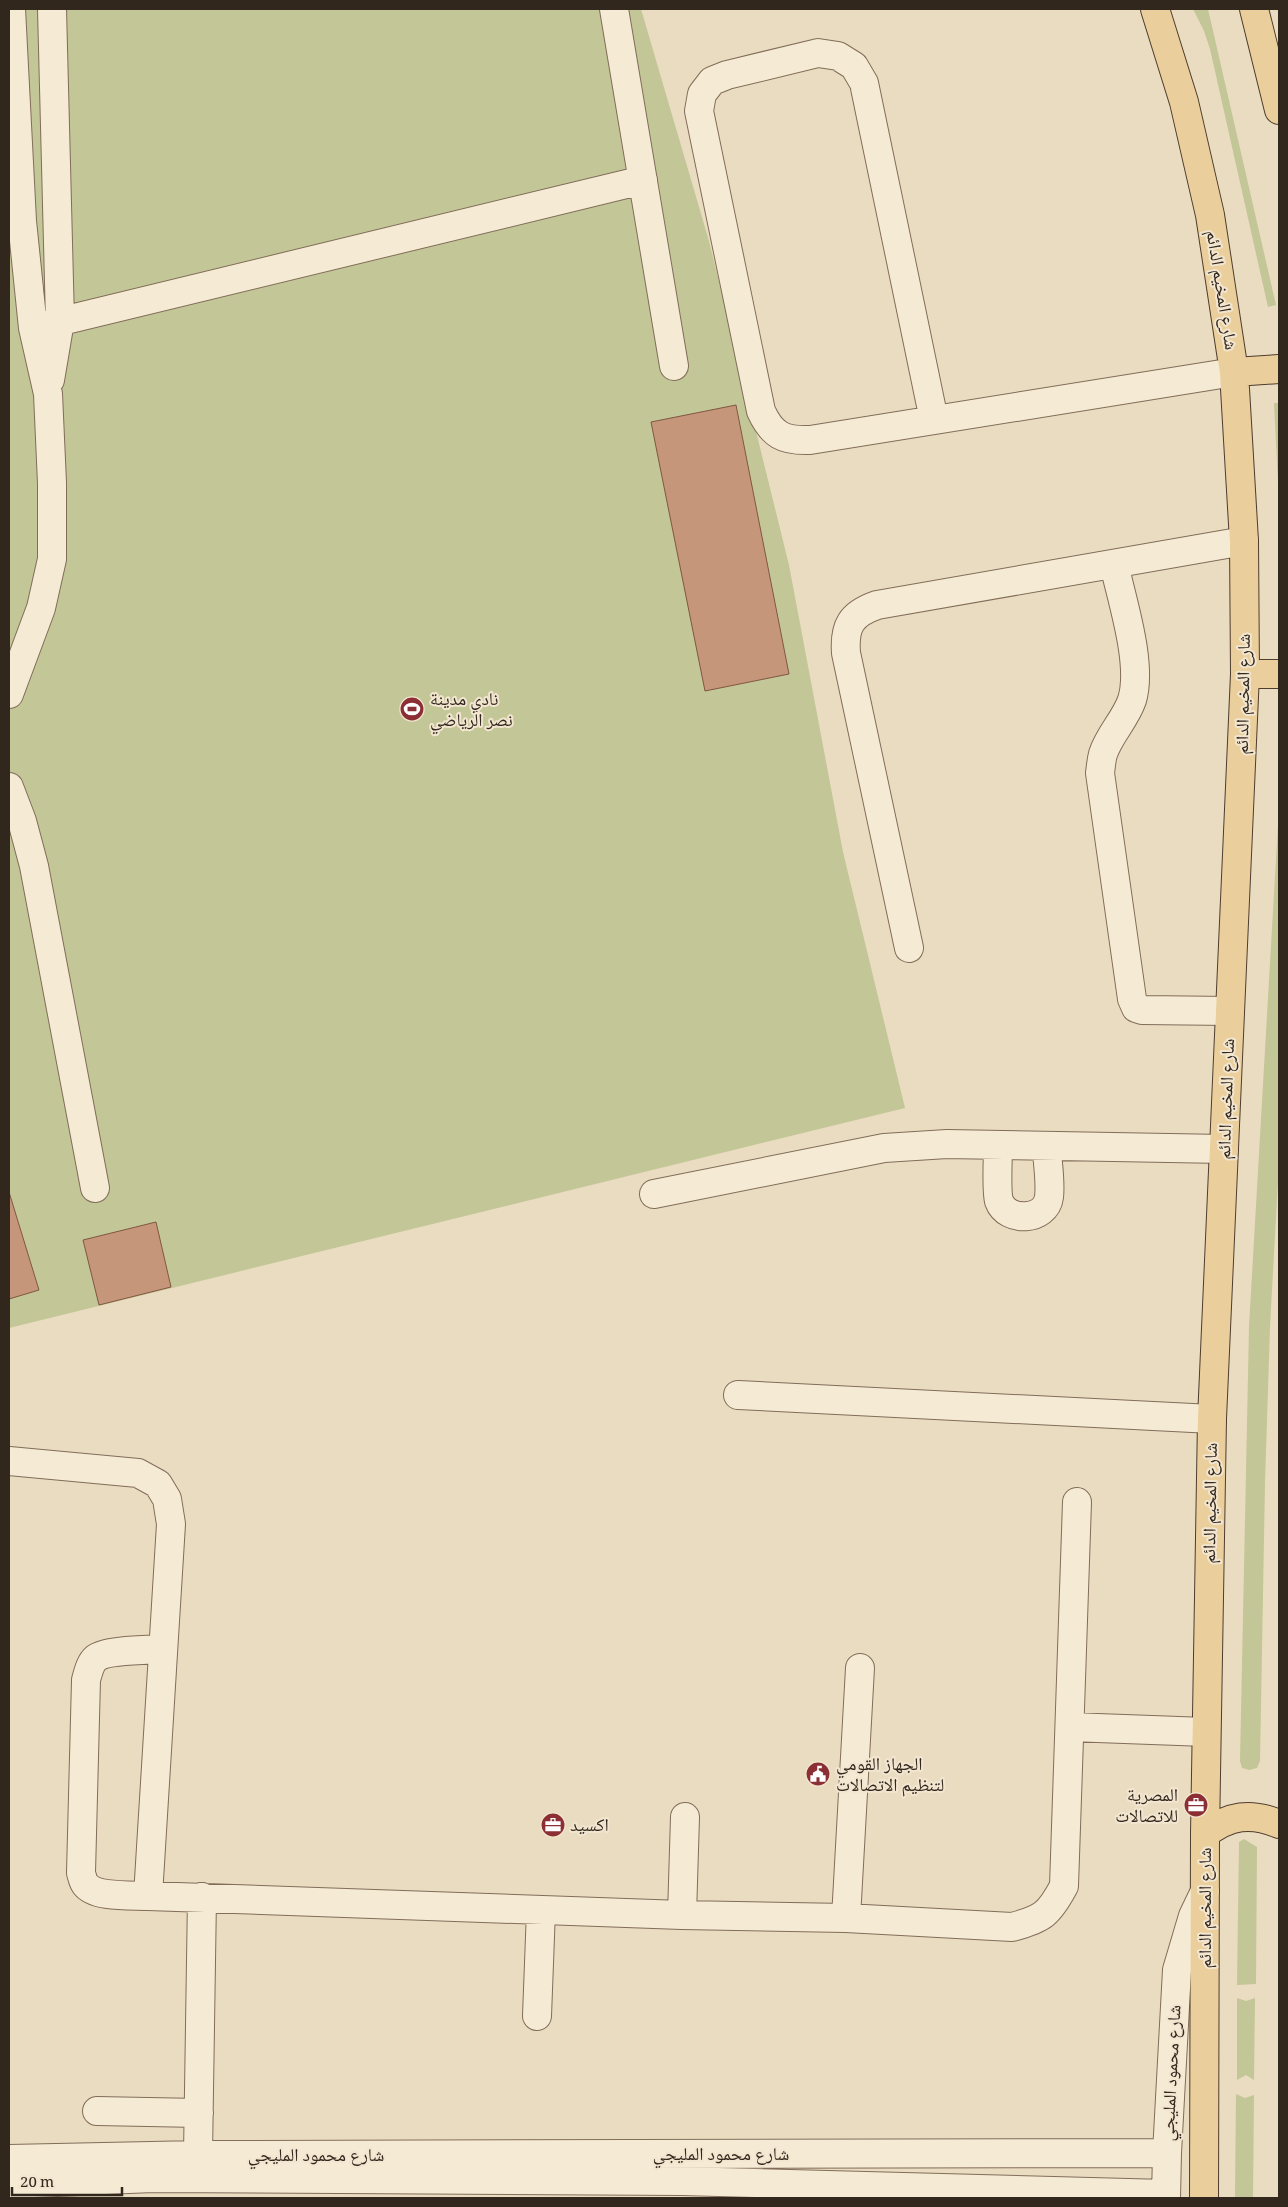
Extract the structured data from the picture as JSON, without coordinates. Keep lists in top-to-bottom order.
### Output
{
  "streets": {
    "main road": ["شارع المخيم الدائم"],
    "street": ["شارع محمود المليجي"]
  },
  "crossings": [
    ["شارع المخيم الدائم", "شارع محمود المليجي"]
  ],
  "places": {
    "sports": ["نادي مدينة نصر الرياضي"],
    "public building": ["الجهاز القومي لتنظيم الاتصالات"],
    "office": ["المصرية للاتصالات", "اكسيد"]
  },
  "scale_bar": "20 m"
}
